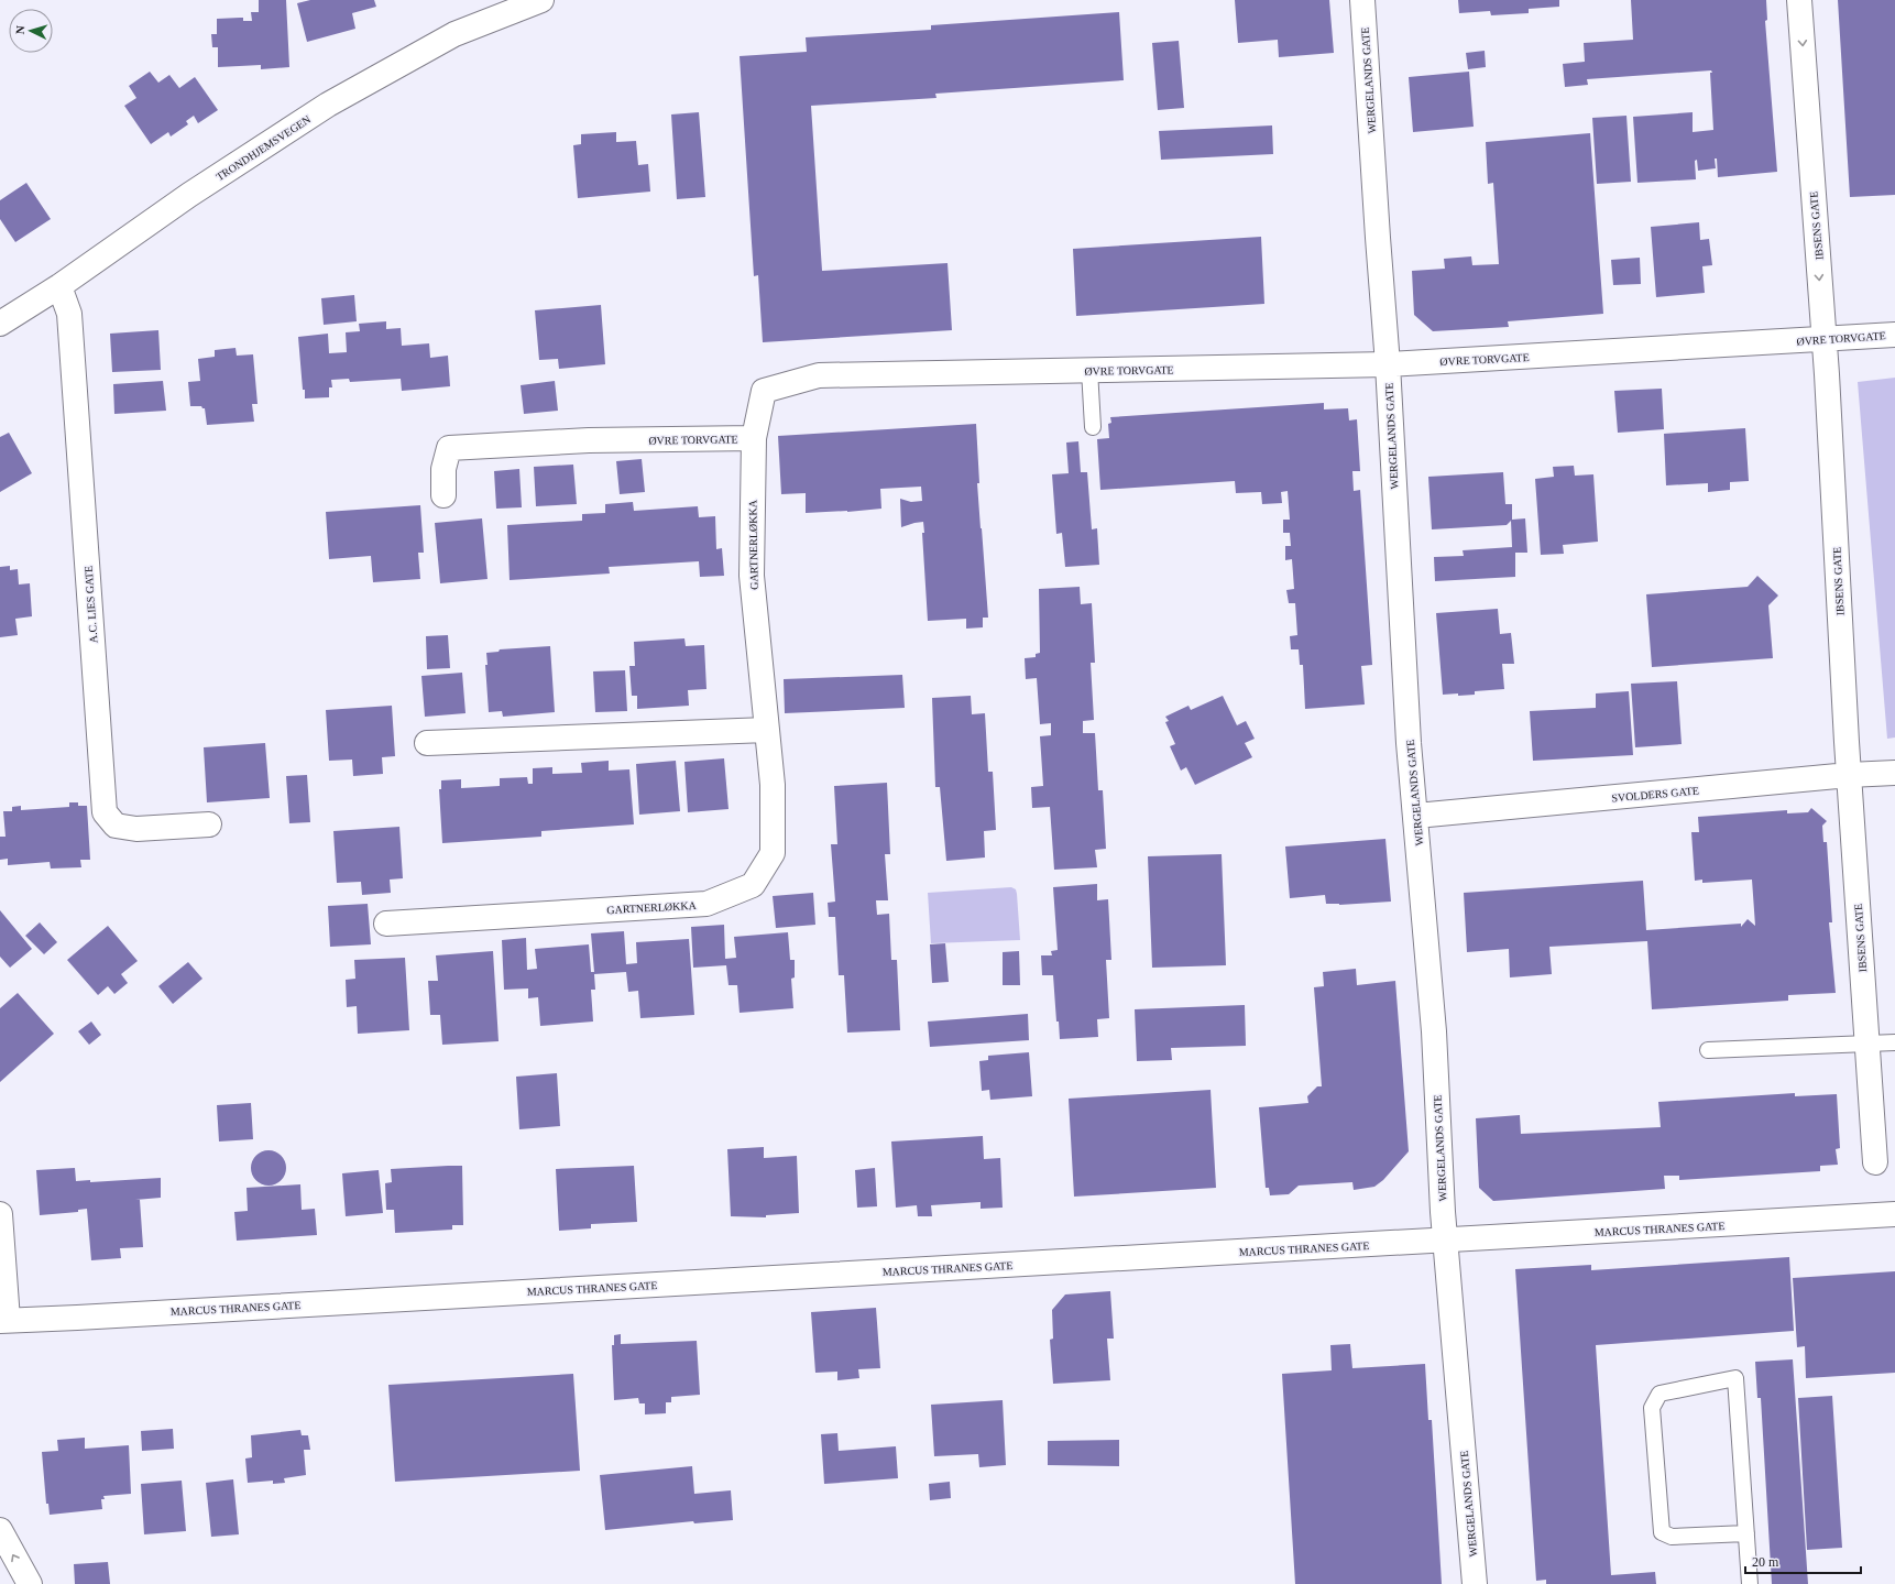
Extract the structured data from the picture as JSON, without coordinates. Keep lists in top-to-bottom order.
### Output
{
  "streets": {
    "street": [
      "WERGELANDS GATE",
      "TRONDHJEMSVEGEN",
      "IBSENS GATE",
      "ØVRE TORVGATE",
      "GARTNERLØKKA",
      "A.C. LIES GATE",
      "SVOLDERS GATE",
      "MARCUS THRANES GATE"
    ]
  },
  "crossings": [
    ["WERGELANDS GATE", "ØVRE TORVGATE"],
    ["WERGELANDS GATE", "SVOLDERS GATE"],
    ["WERGELANDS GATE", "MARCUS THRANES GATE"],
    ["TRONDHJEMSVEGEN", "A.C. LIES GATE"],
    ["IBSENS GATE", "ØVRE TORVGATE"],
    ["IBSENS GATE", "SVOLDERS GATE"],
    ["ØVRE TORVGATE", "GARTNERLØKKA"]
  ],
  "scale_bar": "20 m",
  "north": "left"
}
